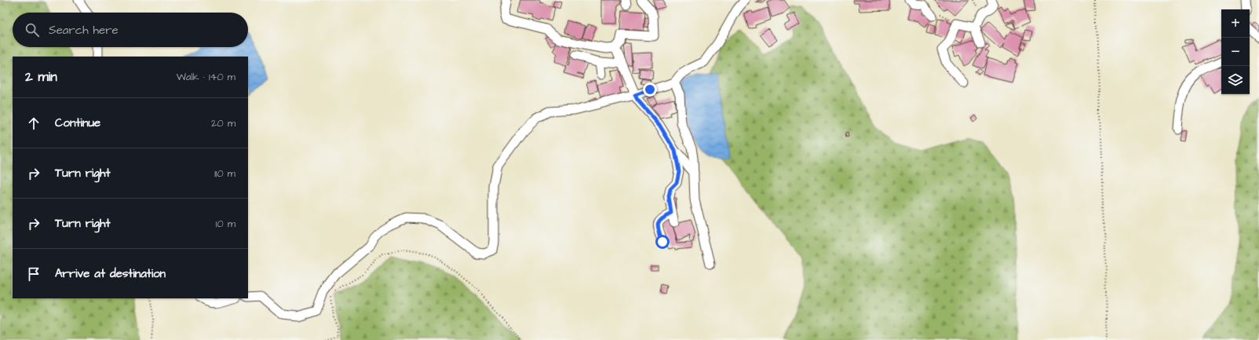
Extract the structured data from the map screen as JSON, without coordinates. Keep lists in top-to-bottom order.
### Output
{
  "page": {
    "map_buttons": ["+", "−"],
    "search": "Search here",
    "heading": ["2 min", "Walk · 140 m"],
    "list": [
      ["Continue", "20 m"],
      ["Turn right", "110 m"],
      ["Turn right", "10 m"],
      "Arrive at destination"
    ]
  }
}
